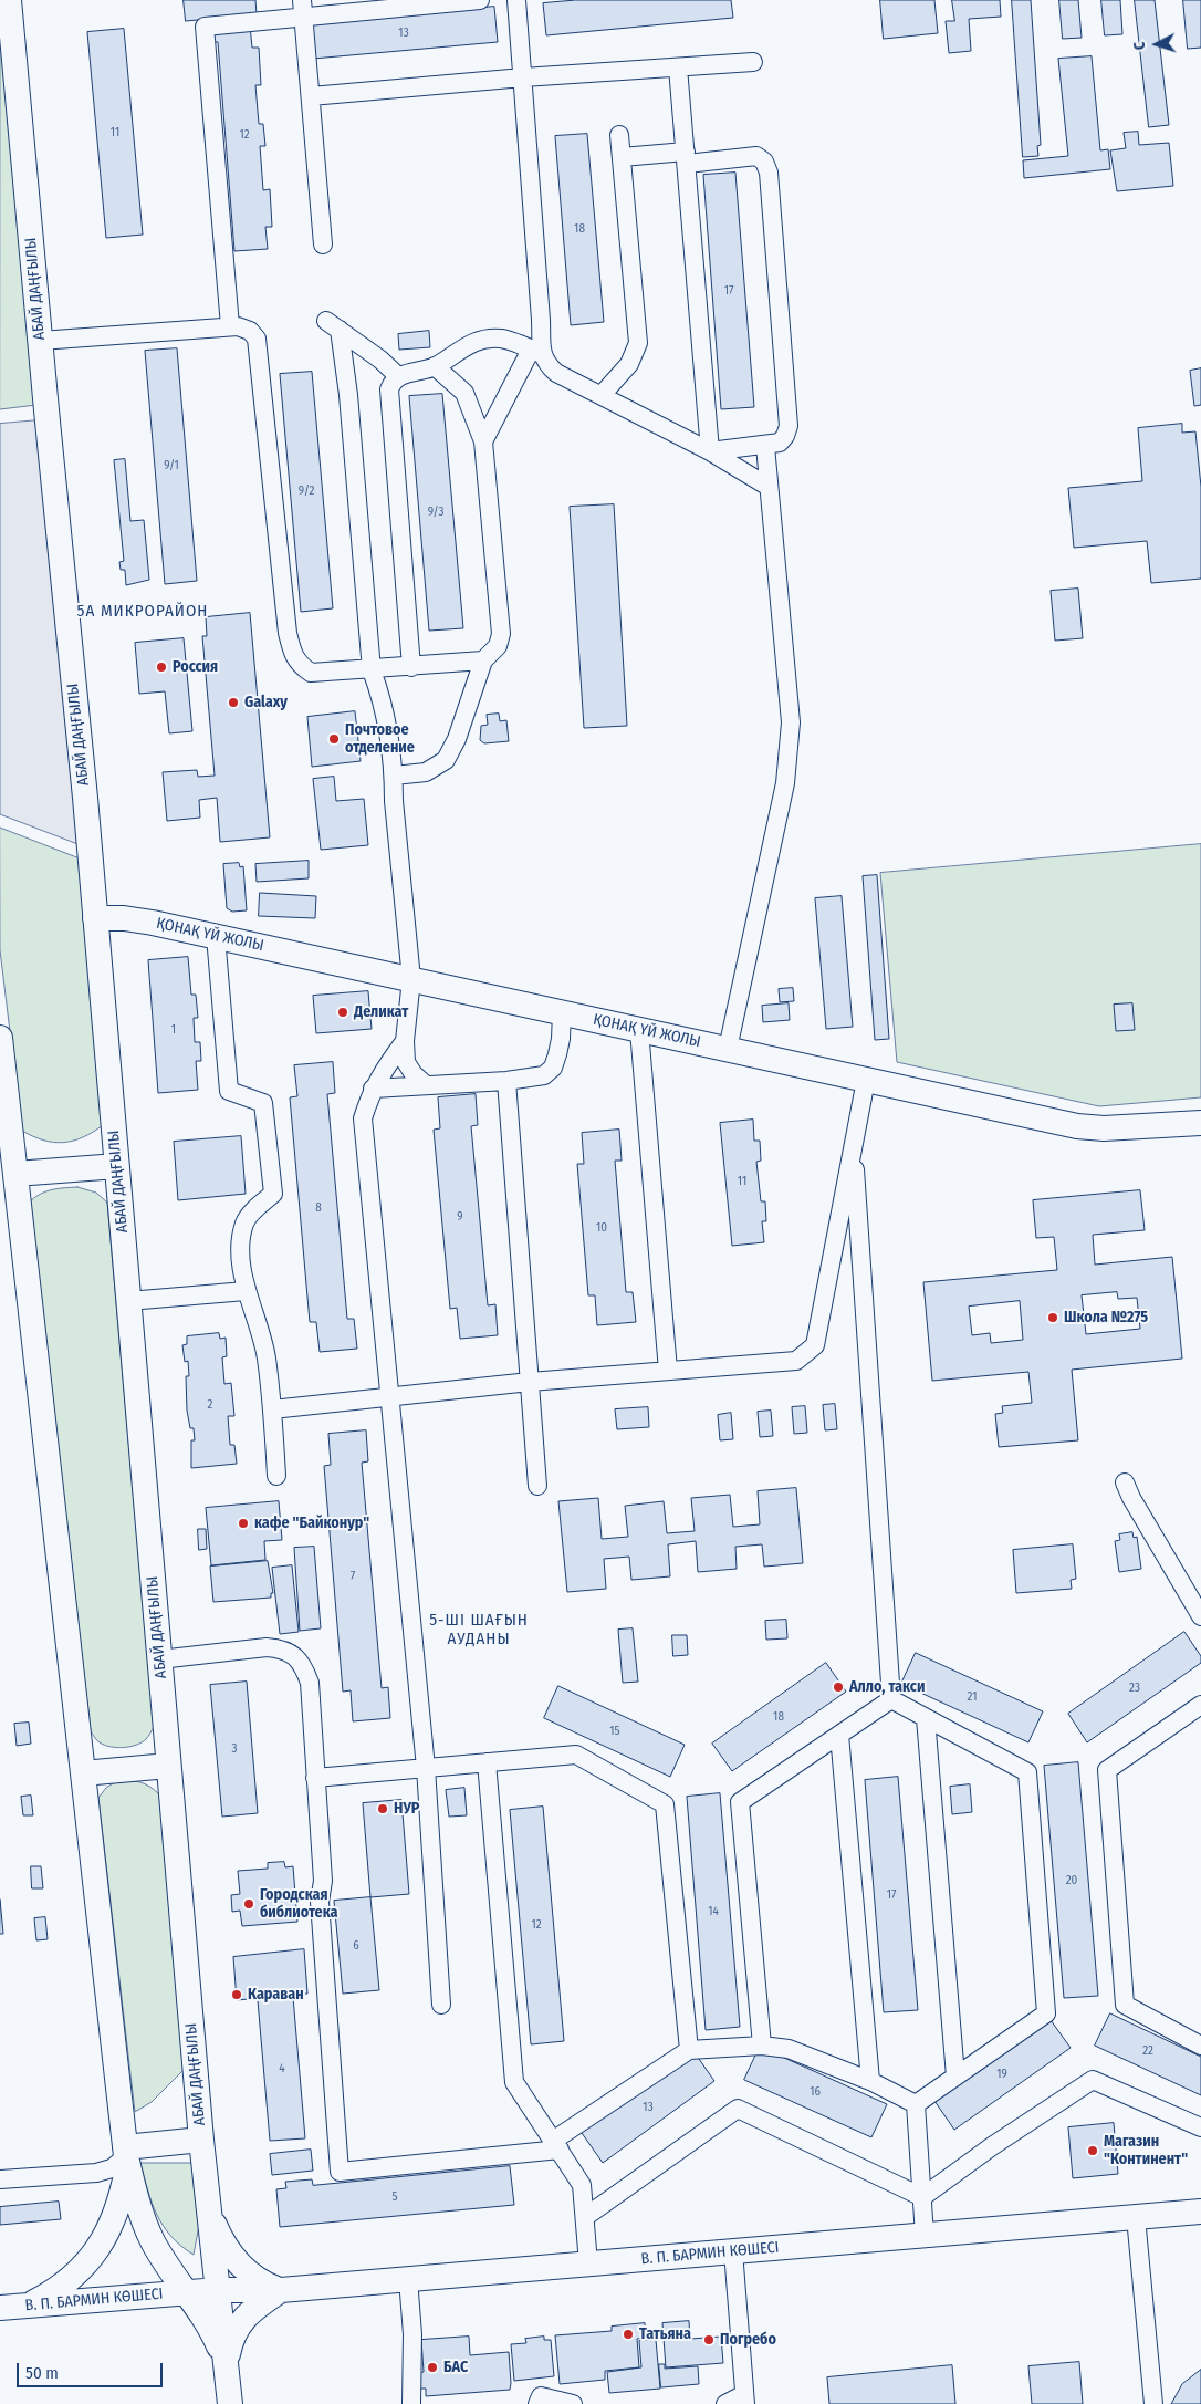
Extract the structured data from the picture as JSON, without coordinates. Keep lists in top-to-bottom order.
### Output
{
  "streets": {
    "main road": ["АБАЙ ДАҢҒЫЛЫ", "ҚОНАҚ ҮЙ ЖОЛЫ", "В. П. БАРМИН КӨШЕСІ"]
  },
  "crossings": [
    ["АБАЙ ДАҢҒЫЛЫ", "ҚОНАҚ ҮЙ ЖОЛЫ"],
    ["АБАЙ ДАҢҒЫЛЫ", "В. П. БАРМИН КӨШЕСІ"]
  ],
  "districts": ["5А МИКРОРАЙОН", "5-ШІ ШАҒЫН АУДАНЫ"],
  "places": [
    "Россия",
    "Galaxy",
    "Почтовое отделение",
    "Деликат",
    "Школа №275",
    "кафе \"Байконур\"",
    "Алло, такси",
    "НУР",
    "Городская библиотека",
    "Караван",
    "Магазин \"Континент\"",
    "Татьяна",
    "Погребо",
    "БАС"
  ],
  "house_numbers": [
    "13",
    "11",
    "12",
    "18",
    "17",
    "9/1",
    "9/2",
    "9/3",
    "1",
    "11",
    "8",
    "9",
    "10",
    "2",
    "7",
    "23",
    "21",
    "18",
    "15",
    "3",
    "20",
    "17",
    "14",
    "12",
    "6",
    "22",
    "4",
    "19",
    "16",
    "13",
    "5"
  ],
  "scale_bar": "50 m",
  "north": "left"
}
